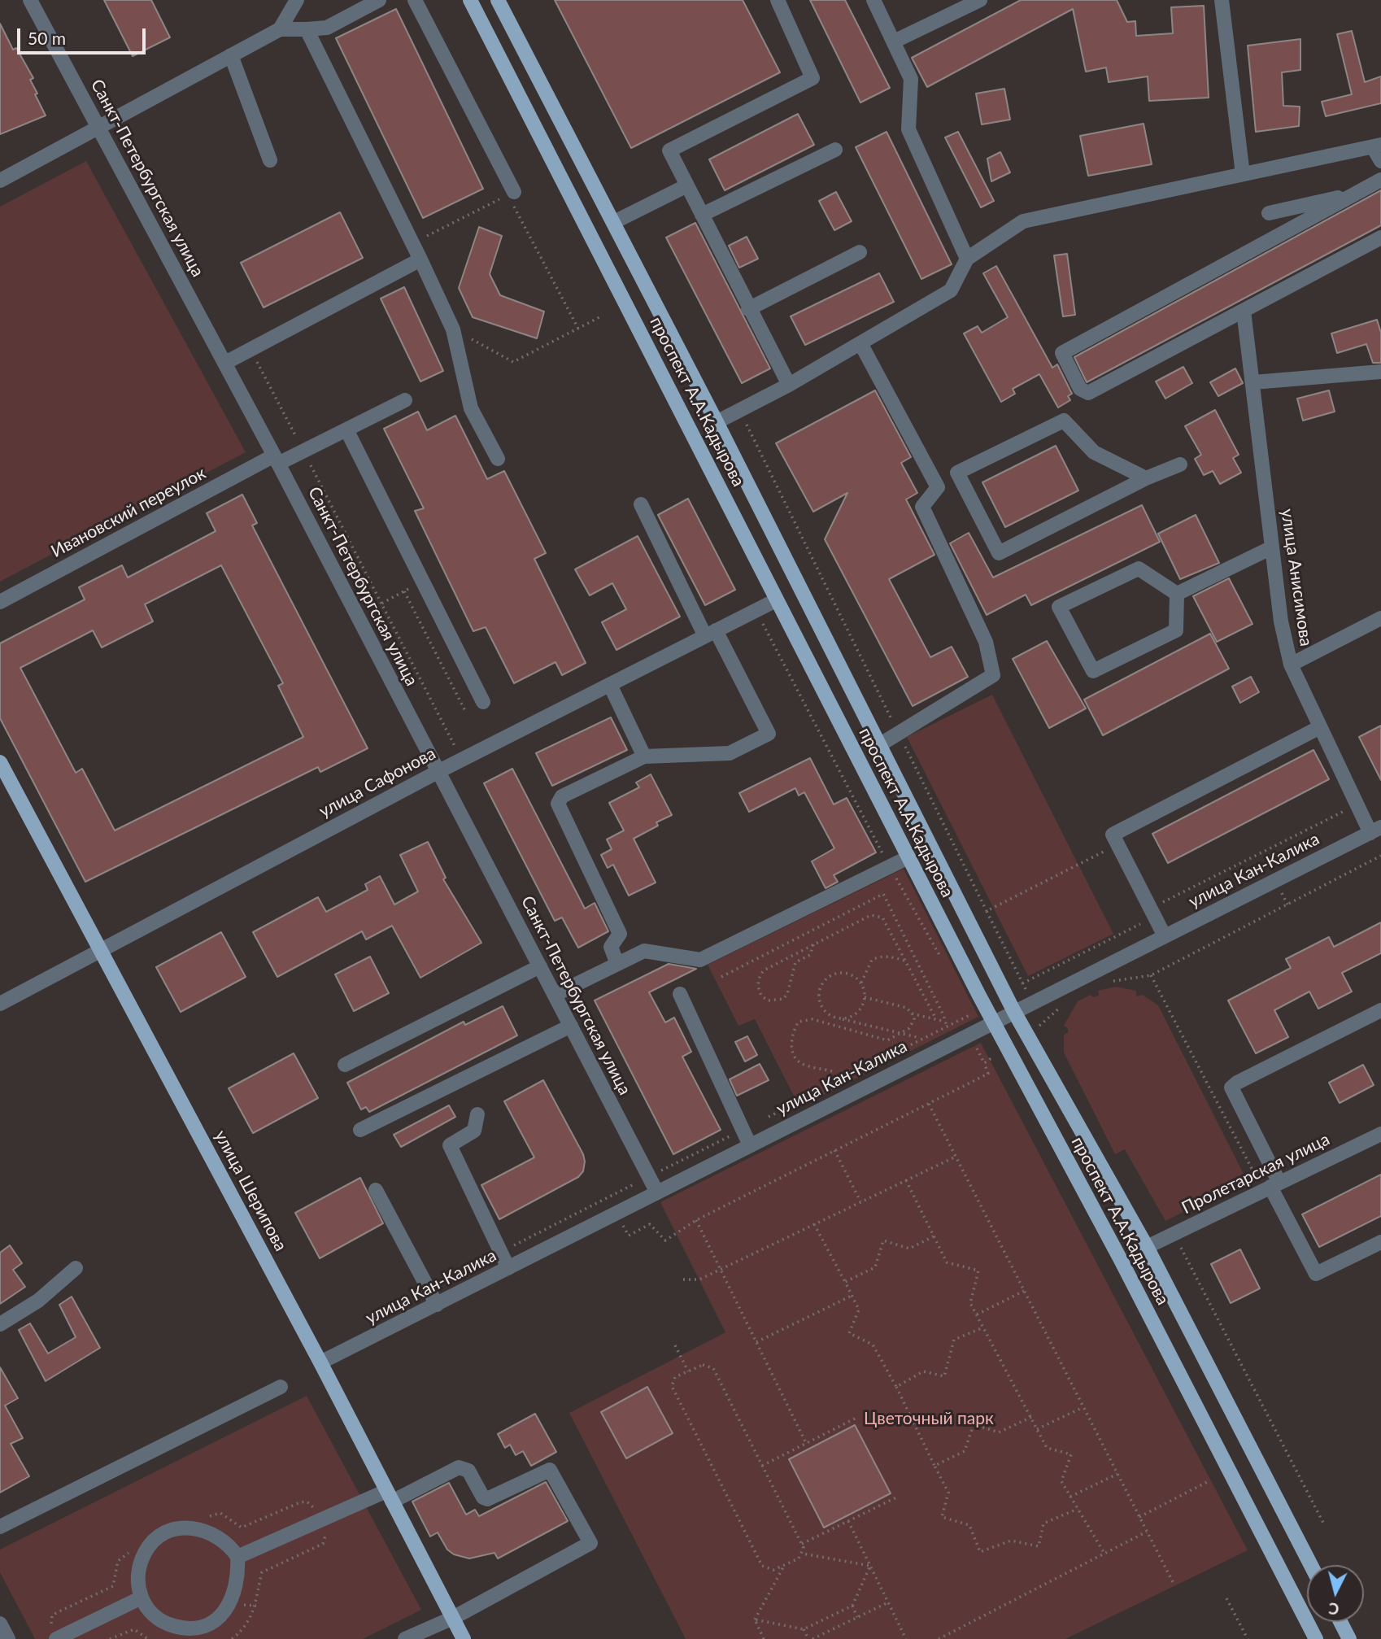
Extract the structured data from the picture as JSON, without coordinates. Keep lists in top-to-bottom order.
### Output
{
  "streets": {
    "main road": ["проспект А.А.Кадырова", "улица Шерипова"],
    "street": [
      "Санкт-Петербургская улица",
      "Ивановский переулок",
      "улица Анисимова",
      "улица Сафонова",
      "улица Кан-Калика",
      "Пролетарская улица"
    ]
  },
  "crossings": [
    ["Санкт-Петербургская улица", "Ивановский переулок"],
    ["Санкт-Петербургская улица", "улица Сафонова"],
    ["Санкт-Петербургская улица", "улица Кан-Калика"],
    ["проспект А.А.Кадырова", "улица Сафонова"],
    ["проспект А.А.Кадырова", "улица Кан-Калика"],
    ["проспект А.А.Кадырова", "Пролетарская улица"],
    ["улица Анисимова", "улица Кан-Калика"],
    ["улица Сафонова", "улица Шерипова"],
    ["улица Кан-Калика", "улица Шерипова"]
  ],
  "parks": ["Цветочный парк"],
  "scale_bar": "50 m",
  "north": "bottom"
}
